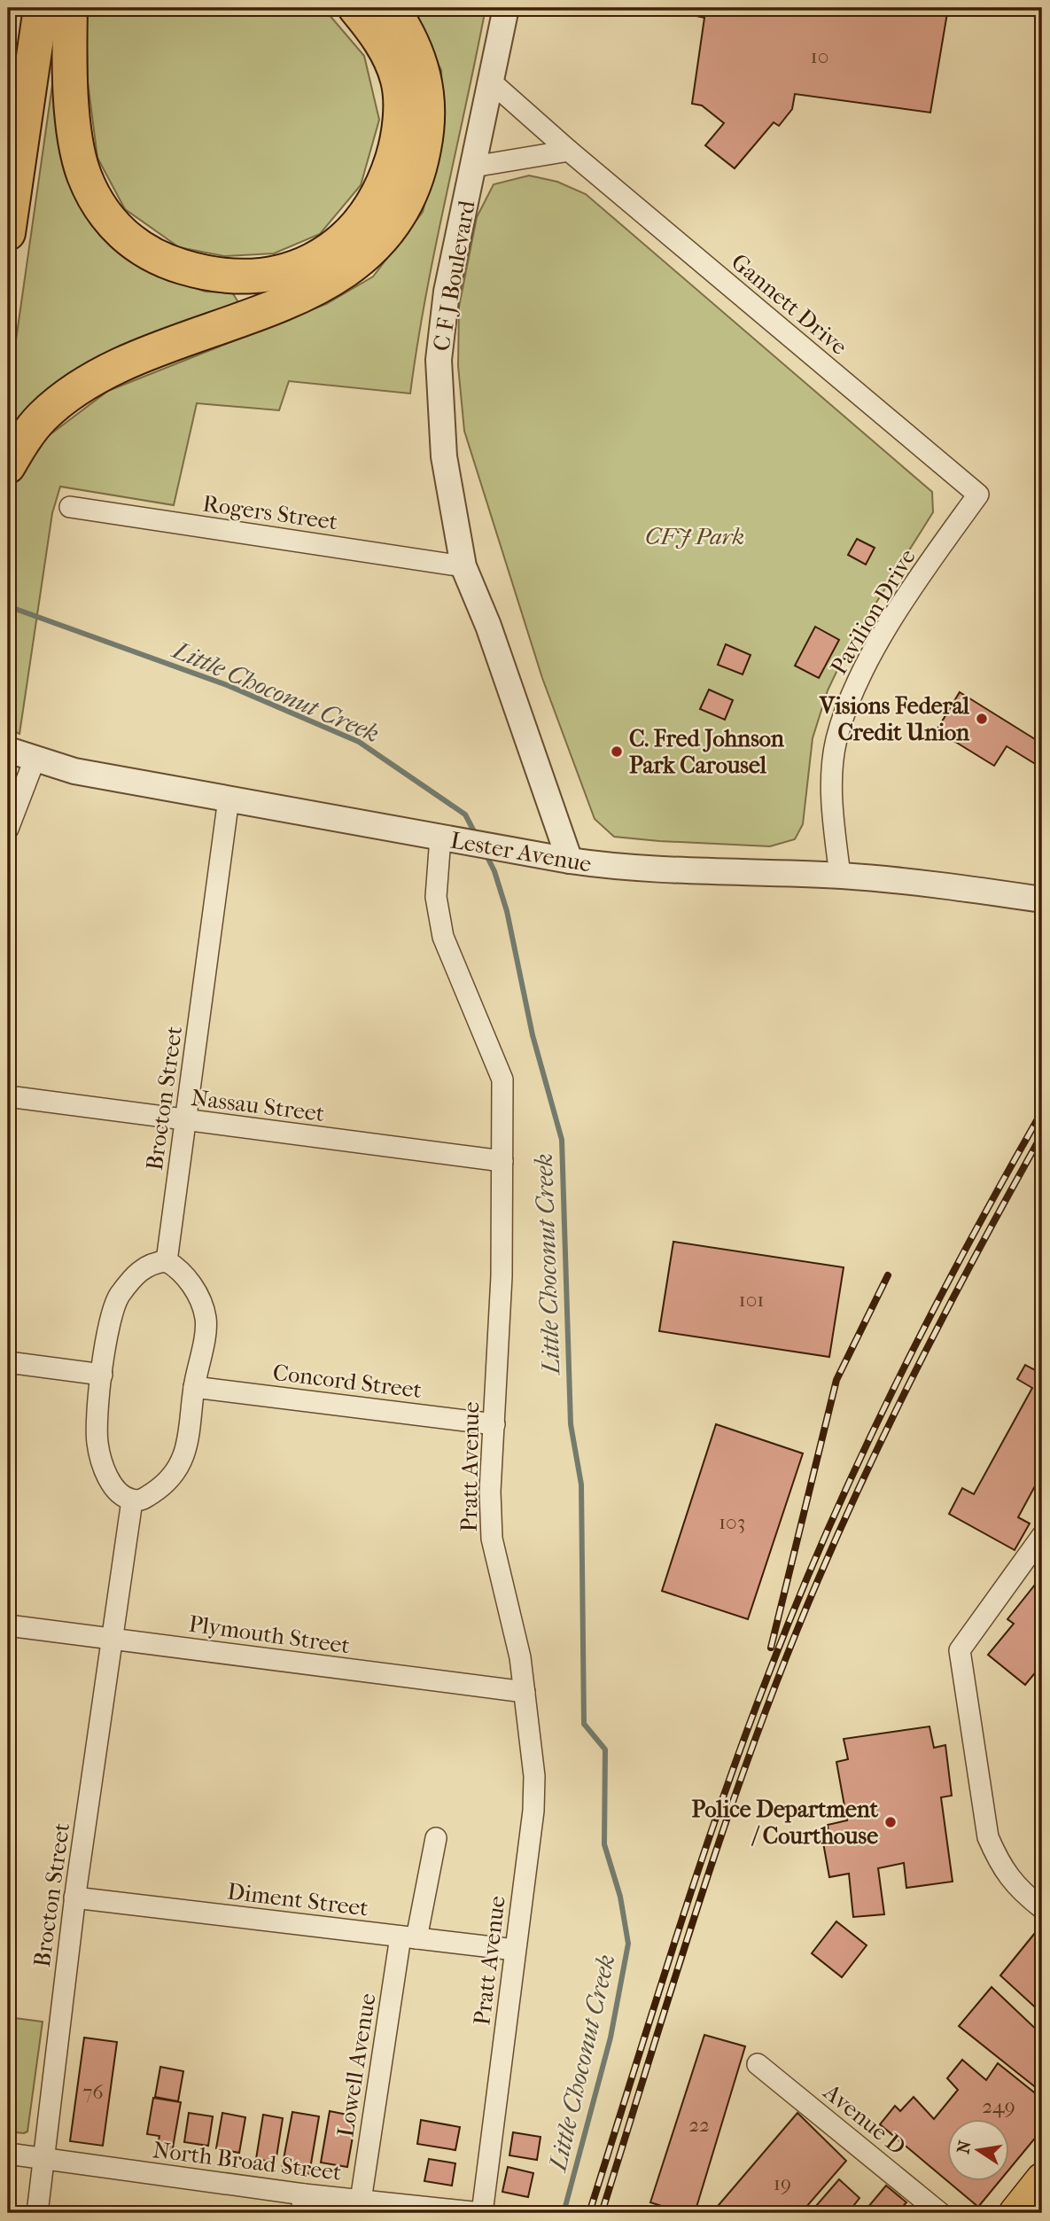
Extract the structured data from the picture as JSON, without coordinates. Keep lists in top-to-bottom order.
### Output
{
  "streets": {
    "street": [
      "C F J Boulevard",
      "Gannett Drive",
      "Rogers Street",
      "Pavilion Drive",
      "Lester Avenue",
      "Brocton Street",
      "Nassau Street",
      "Concord Street",
      "Pratt Avenue",
      "Plymouth Street",
      "Diment Street",
      "Lowell Avenue",
      "Avenue D",
      "North Broad Street"
    ]
  },
  "crossings": [
    ["C F J Boulevard", "Gannett Drive"],
    ["C F J Boulevard", "Rogers Street"],
    ["C F J Boulevard", "Lester Avenue"],
    ["Gannett Drive", "Pavilion Drive"],
    ["Pavilion Drive", "Lester Avenue"],
    ["Lester Avenue", "Brocton Street"],
    ["Lester Avenue", "Pratt Avenue"],
    ["Brocton Street", "Nassau Street"],
    ["Brocton Street", "Plymouth Street"],
    ["Brocton Street", "Diment Street"],
    ["Brocton Street", "North Broad Street"],
    ["Nassau Street", "Pratt Avenue"],
    ["Concord Street", "Pratt Avenue"],
    ["Pratt Avenue", "Plymouth Street"],
    ["Pratt Avenue", "Diment Street"],
    ["Pratt Avenue", "North Broad Street"],
    ["Diment Street", "Lowell Avenue"],
    ["Lowell Avenue", "North Broad Street"]
  ],
  "water": ["Little Choconut Creek"],
  "parks": ["CFJ Park"],
  "places": ["Visions Federal Credit Union", "C. Fred Johnson Park Carousel", "Police Department / Courthouse"],
  "house_numbers": [
    "10",
    "101",
    "103",
    "76",
    "249",
    "22",
    "19"
  ],
  "north": "left"
}
